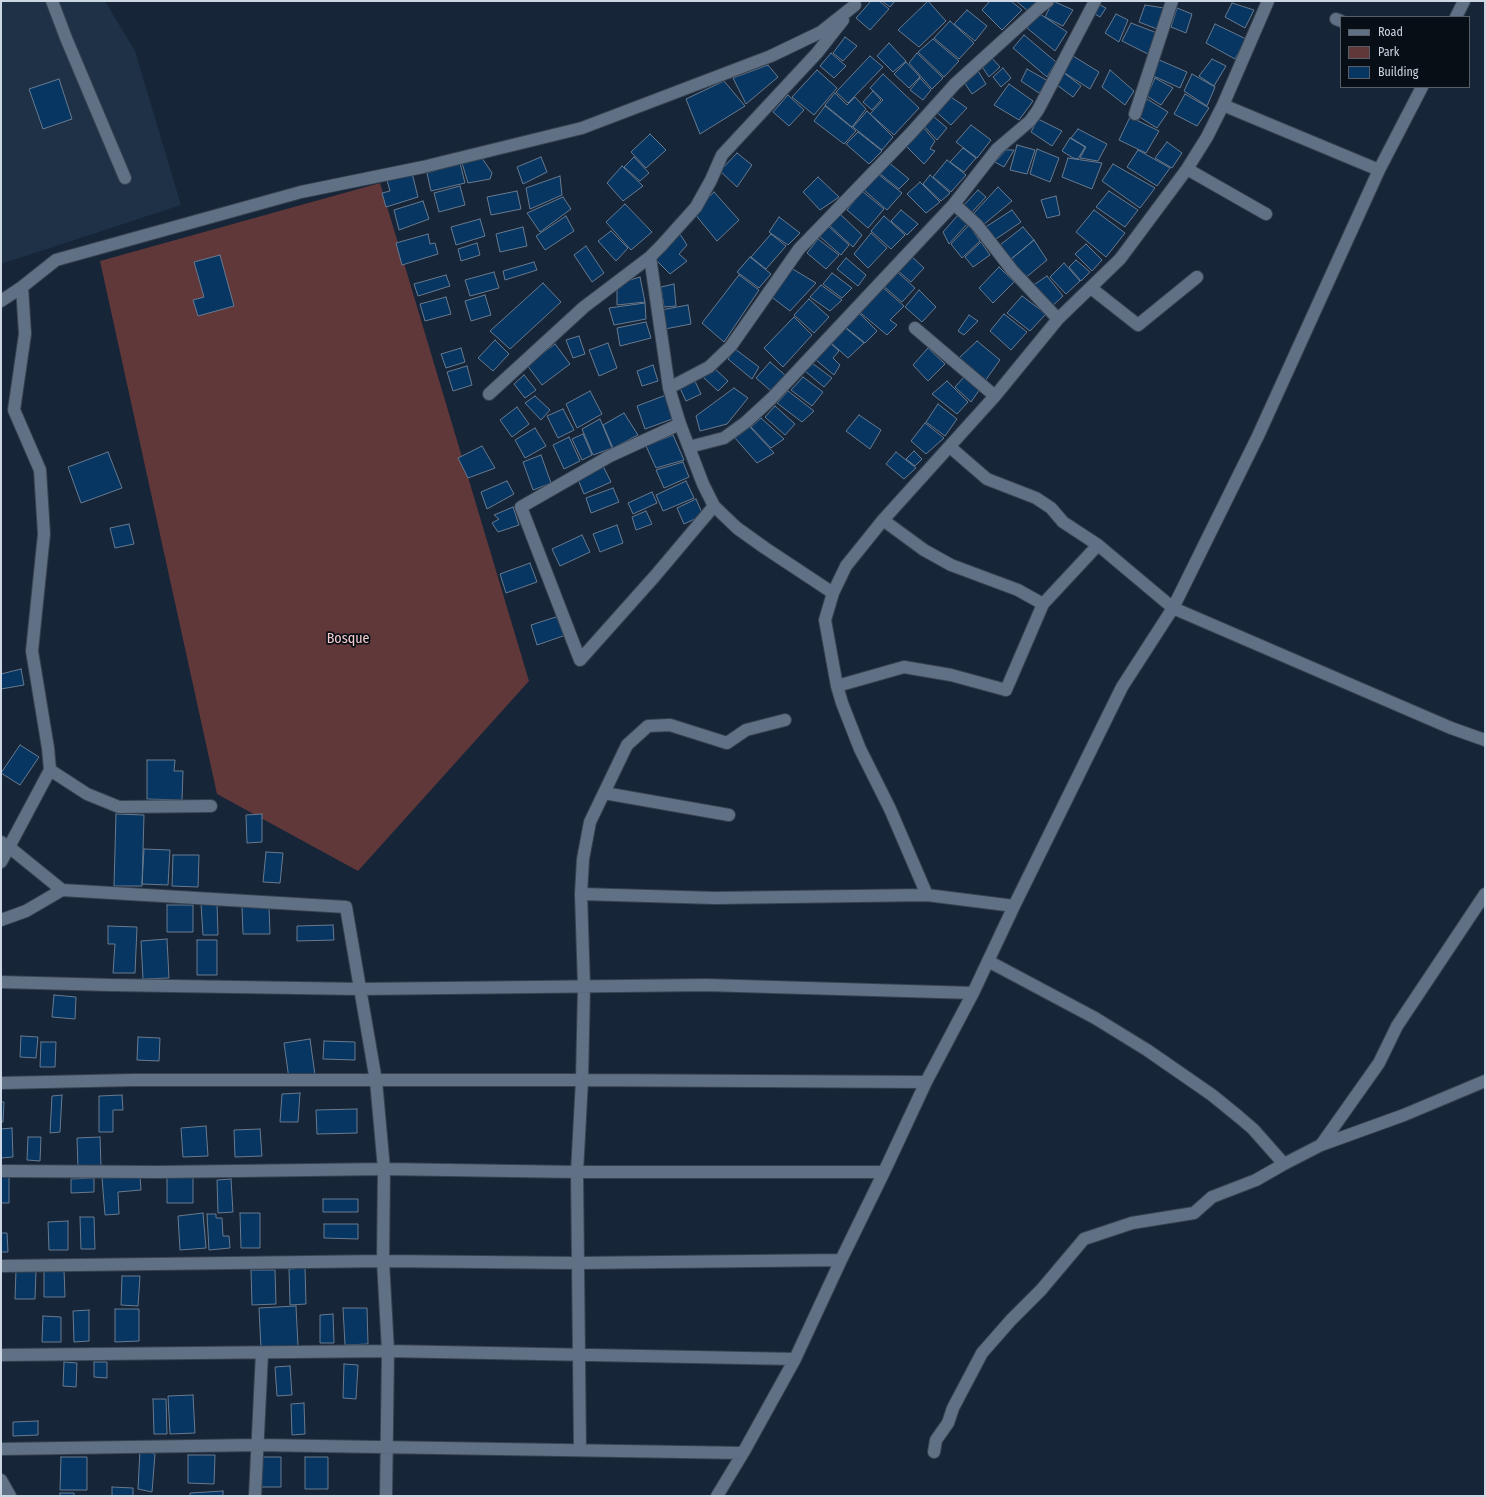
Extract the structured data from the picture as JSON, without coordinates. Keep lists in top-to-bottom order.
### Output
{
  "parks": ["Bosque"],
  "legend": ["Road", "Park", "Building"]
}
